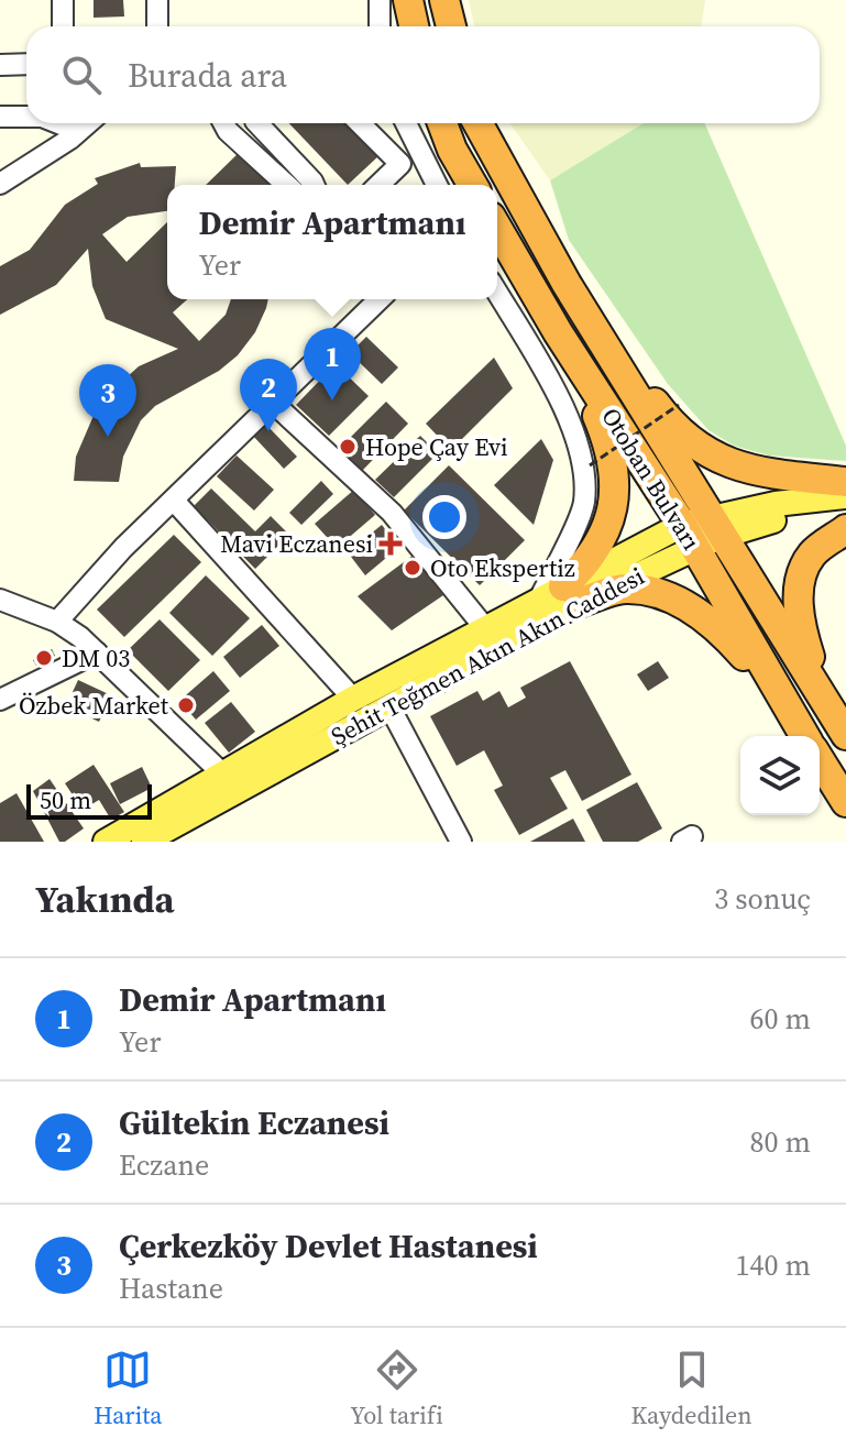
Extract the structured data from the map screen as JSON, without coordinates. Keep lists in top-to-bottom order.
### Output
{
  "streets": {
    "highway": ["Otoban Bulvarı"],
    "main road": ["Şehit Teğmen Akın Akın Caddesi"]
  },
  "crossings": [
    ["Otoban Bulvarı", "Şehit Teğmen Akın Akın Caddesi"]
  ],
  "places": {
    "other": [
      "Hope Çay Evi",
      "Oto Ekspertiz",
      "DM 03",
      "Özbek Market"
    ],
    "health": ["Mavi Eczanesi"]
  },
  "scale_bar": "50 m",
  "page": {
    "search": "Burada ara",
    "popup": ["Demir Apartmanı", "Yer"],
    "pins": ["1", "2", "3"],
    "scale": "50 m",
    "heading": ["Yakında", "3 sonuç"],
    "list": [
      {
        "mark": "1",
        "name": "Demir Apartmanı",
        "note": "Yer",
        "value": "60 m"
      },
      {
        "mark": "2",
        "name": "Gültekin Eczanesi",
        "note": "Eczane",
        "value": "80 m"
      },
      {
        "mark": "3",
        "name": "Çerkezköy Devlet Hastanesi",
        "note": "Hastane",
        "value": "140 m"
      }
    ],
    "nav": ["Harita", "Yol tarifi", "Kaydedilen"]
  }
}
